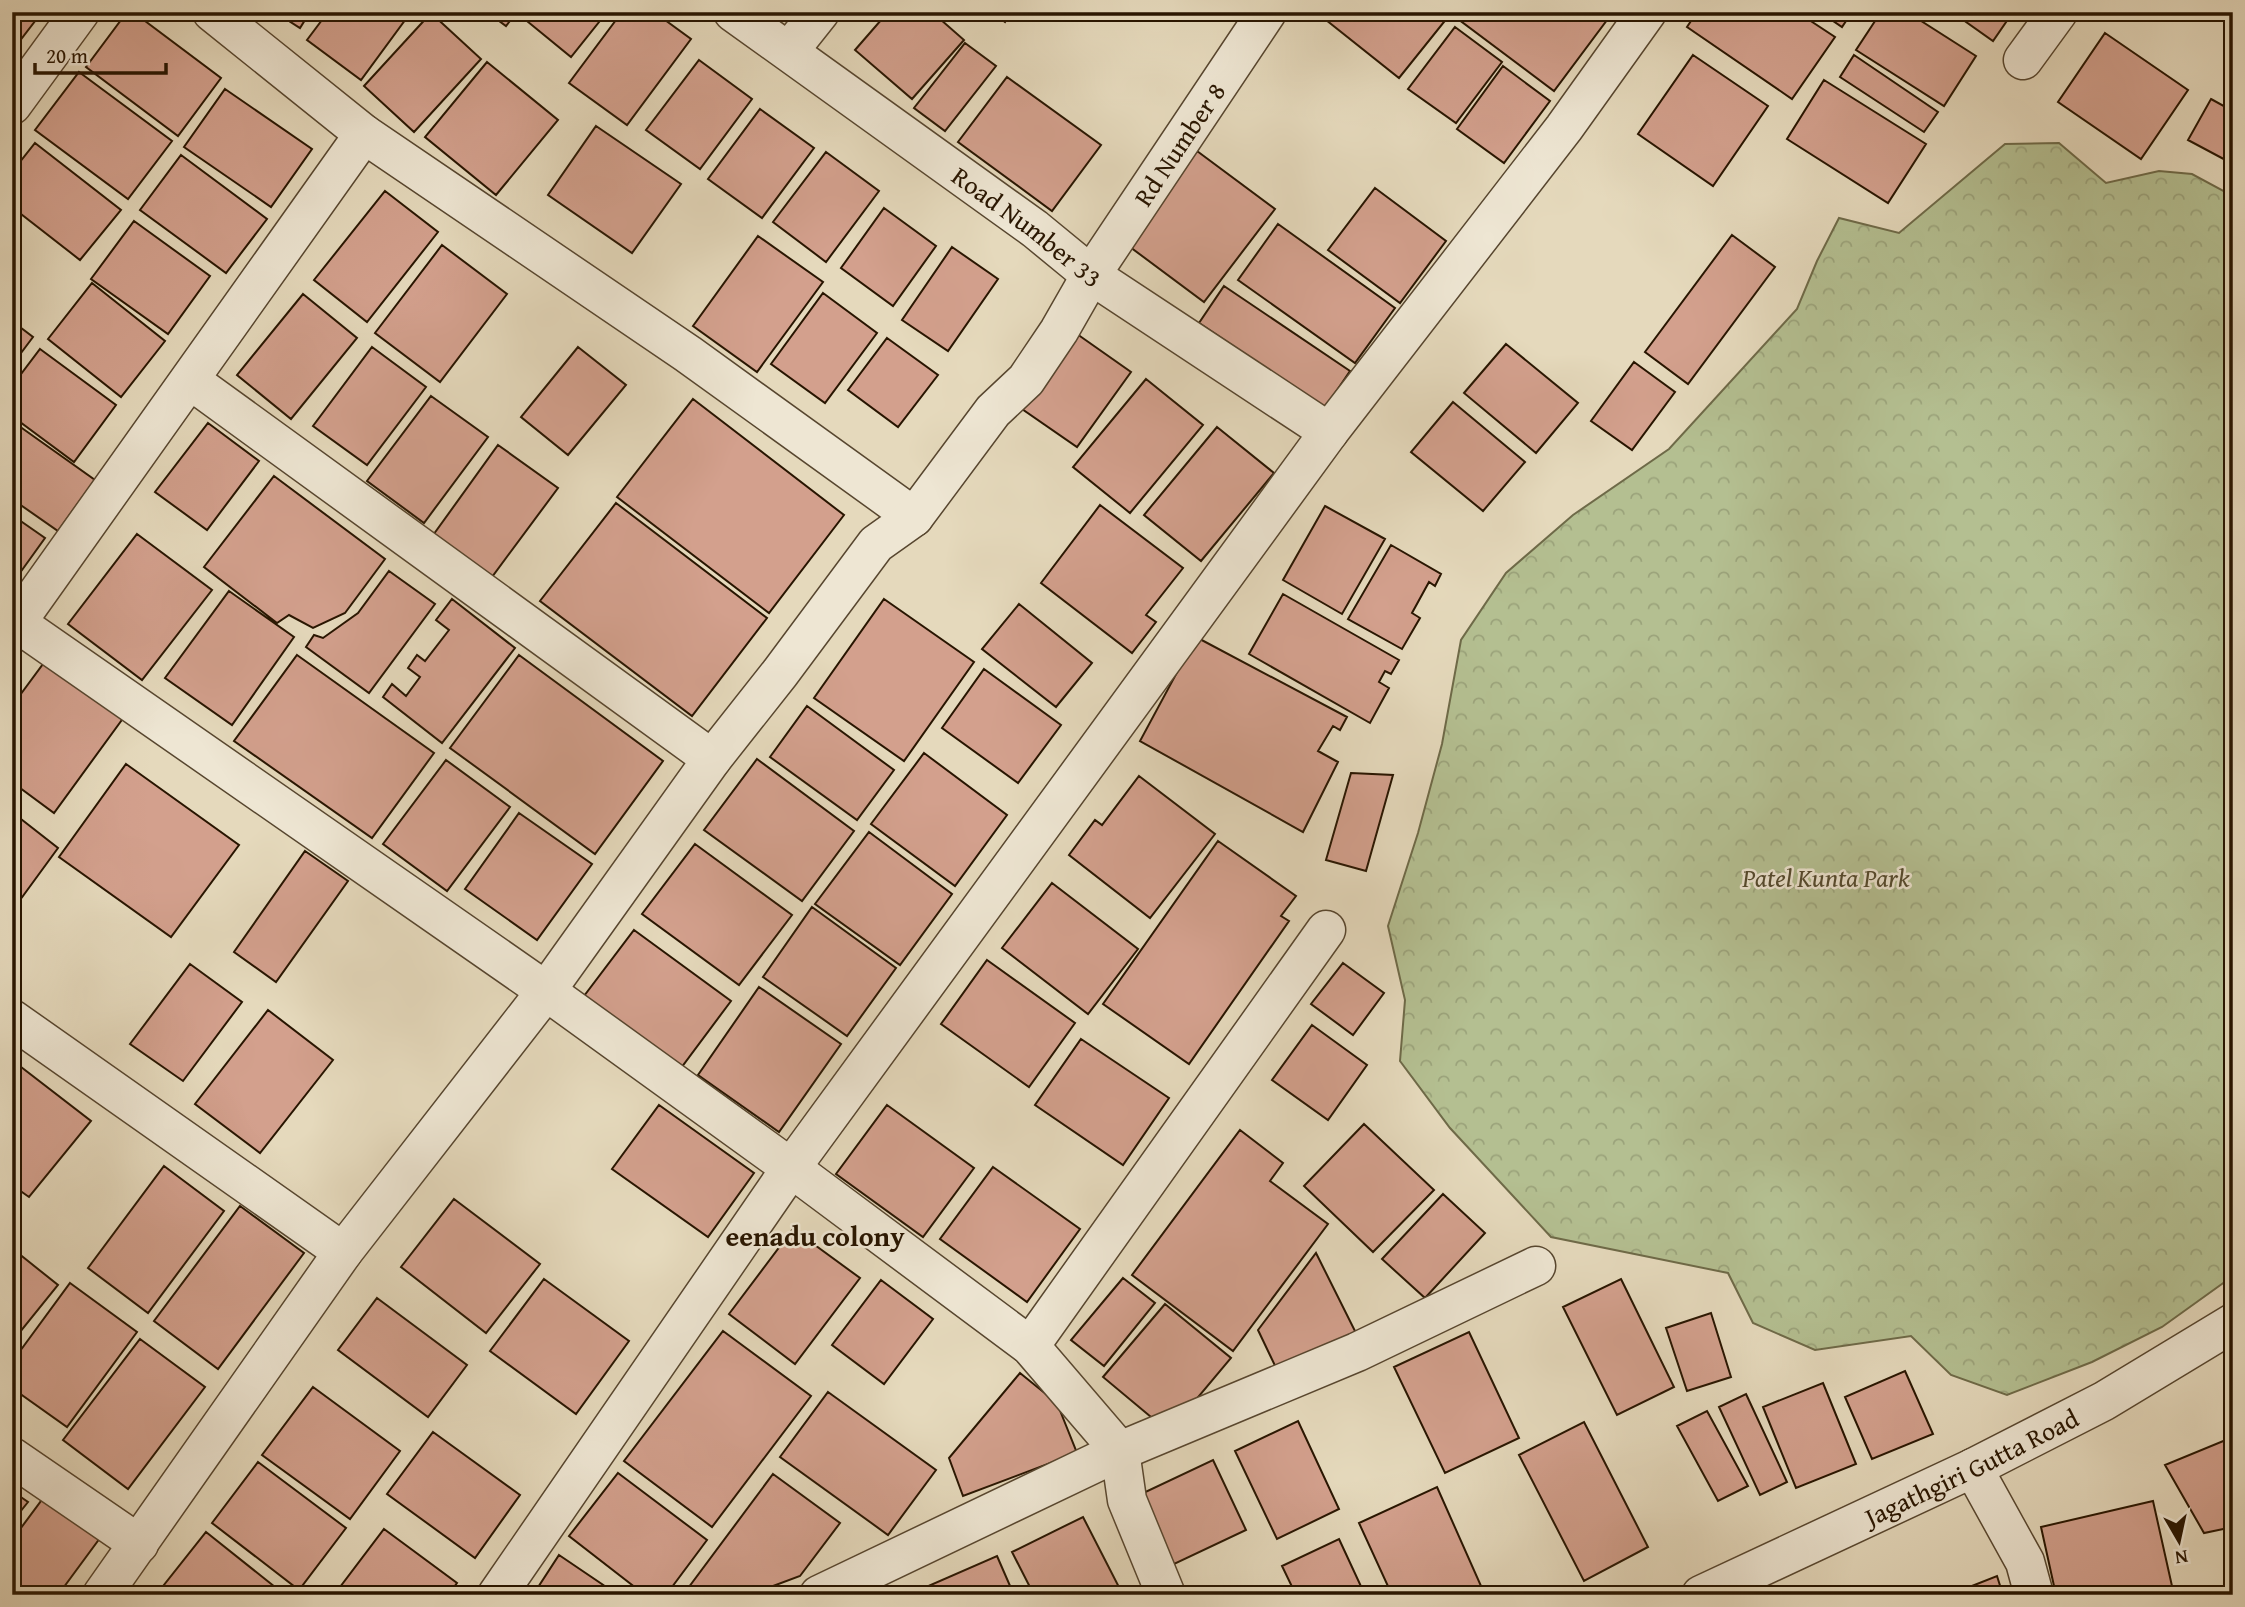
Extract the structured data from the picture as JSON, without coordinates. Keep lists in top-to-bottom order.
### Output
{
  "streets": {
    "street": ["Rd Number 8", "Road Number 33", "Jagathgiri Gutta Road"]
  },
  "crossings": [
    ["Rd Number 8", "Road Number 33"]
  ],
  "districts": ["eenadu colony"],
  "parks": ["Patel Kunta Park"],
  "scale_bar": "20 m",
  "north": "bottom"
}
